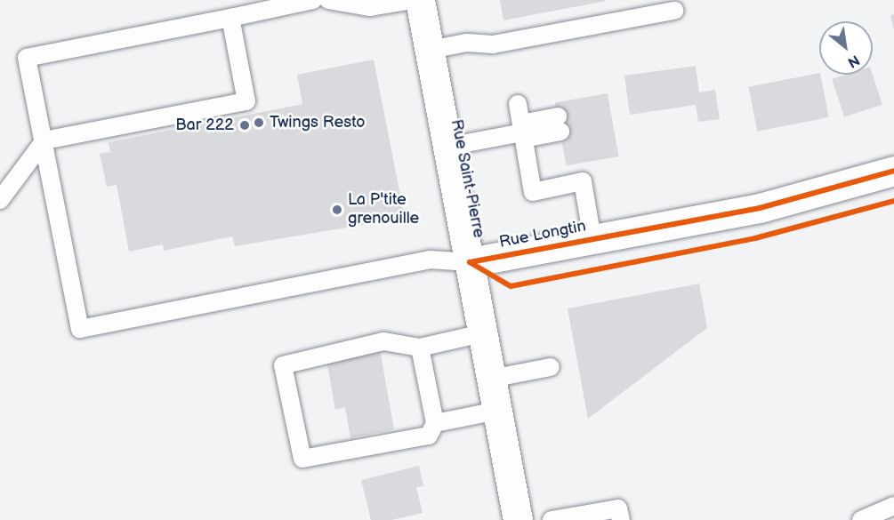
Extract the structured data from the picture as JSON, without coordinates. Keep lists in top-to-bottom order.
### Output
{
  "streets": {
    "main road": ["Rue Saint-Pierre", "Rue Longtin"]
  },
  "crossings": [
    ["Rue Saint-Pierre", "Rue Longtin"]
  ],
  "places": ["Twings Resto", "Bar 222", "La P'tite grenouille"],
  "north": "bottom right"
}
